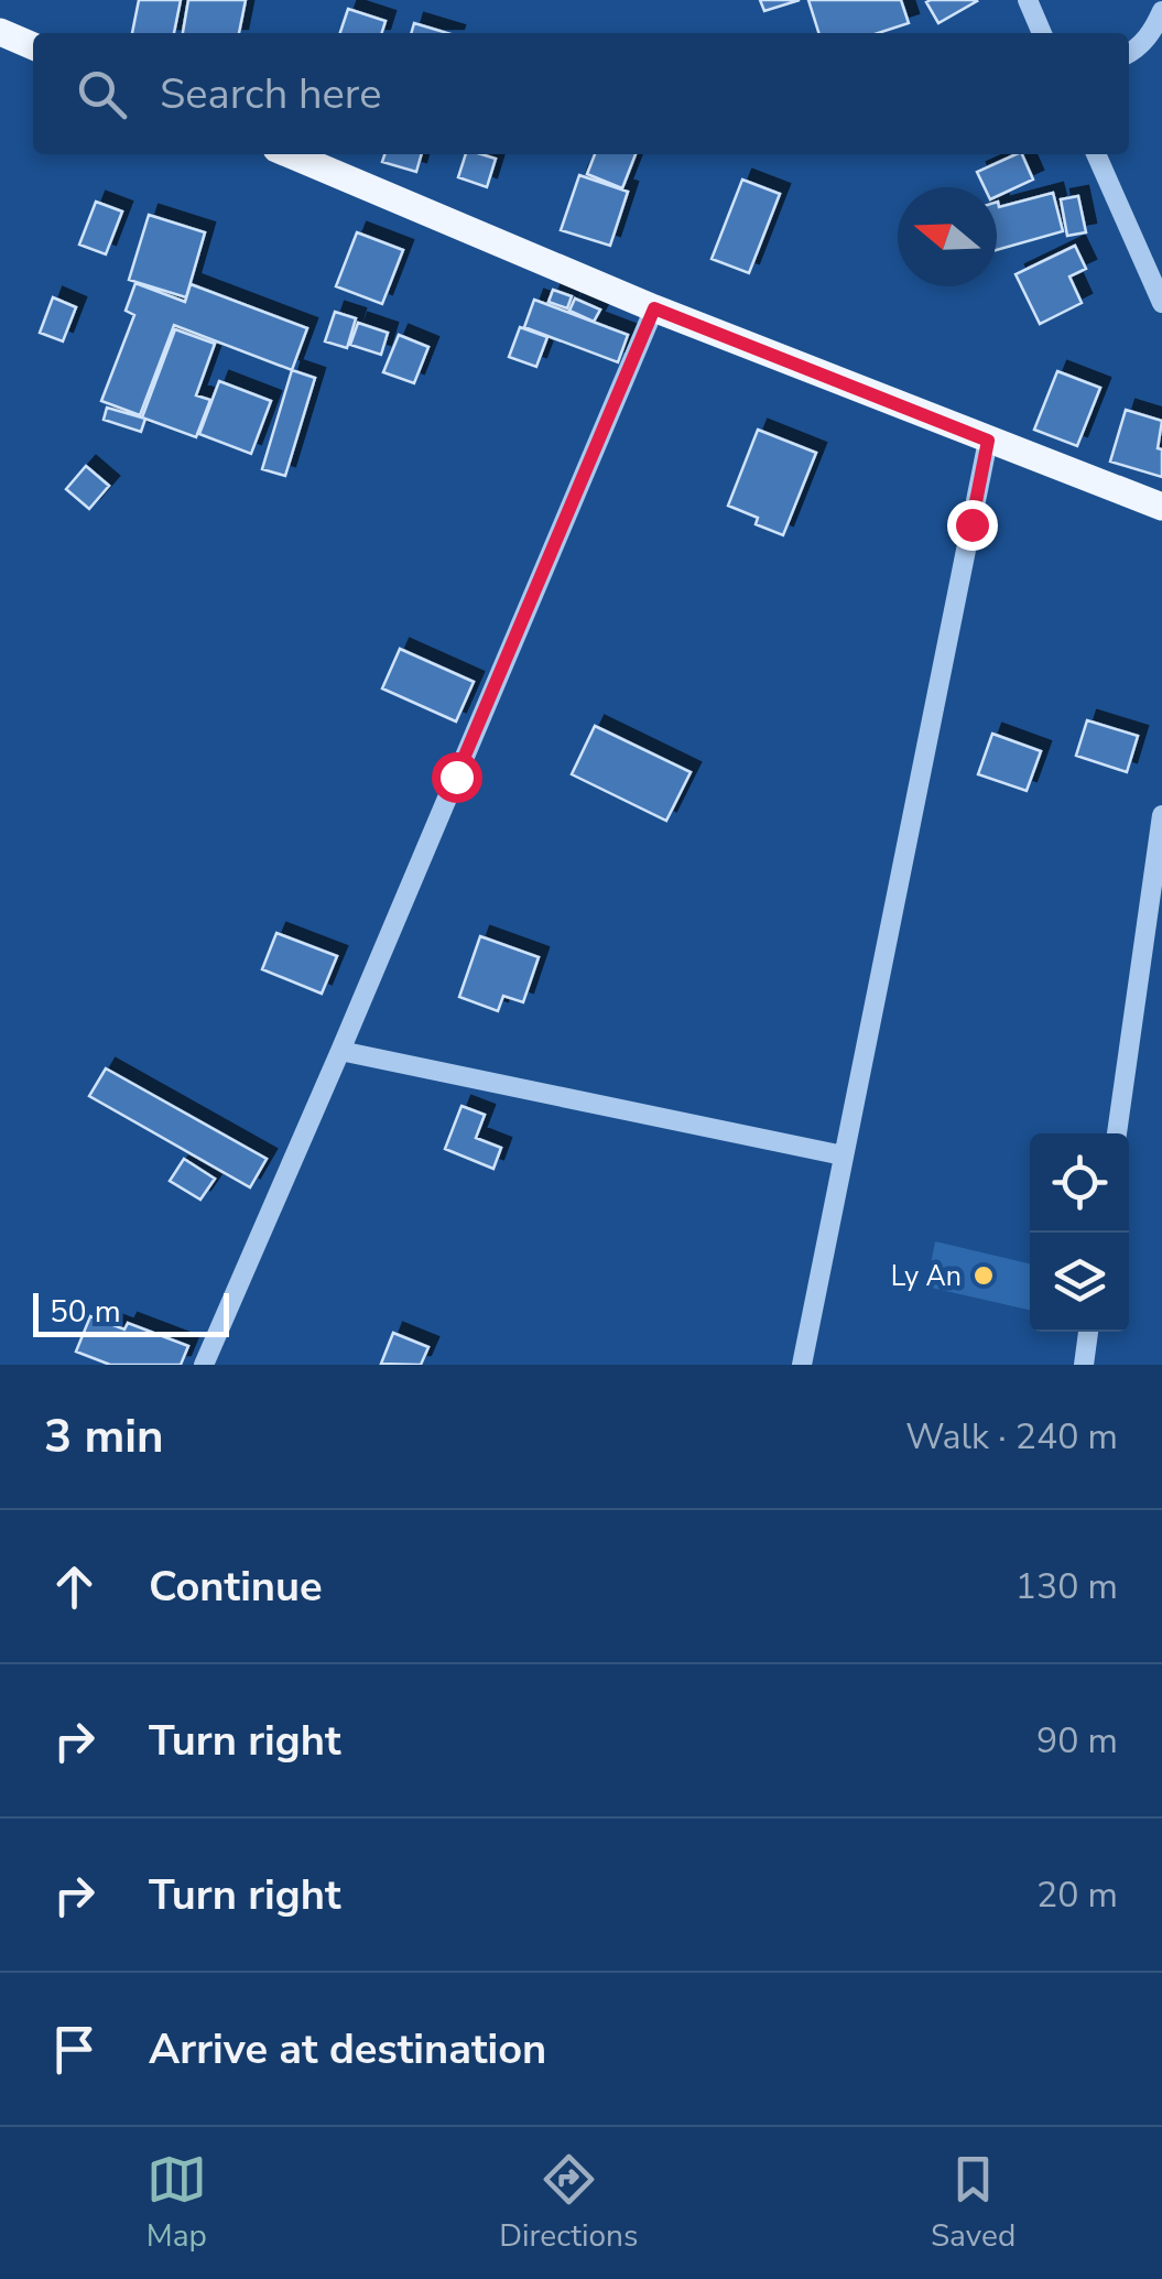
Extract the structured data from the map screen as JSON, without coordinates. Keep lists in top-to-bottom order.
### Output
{
  "places": ["Ly An"],
  "scale_bar": "50 m",
  "north": "left",
  "page": {
    "search": "Search here",
    "scale": "50 m",
    "heading": ["3 min", "Walk · 240 m"],
    "list": [
      ["Continue", "130 m"],
      ["Turn right", "90 m"],
      ["Turn right", "20 m"],
      "Arrive at destination"
    ],
    "nav": ["Map", "Directions", "Saved"]
  }
}
